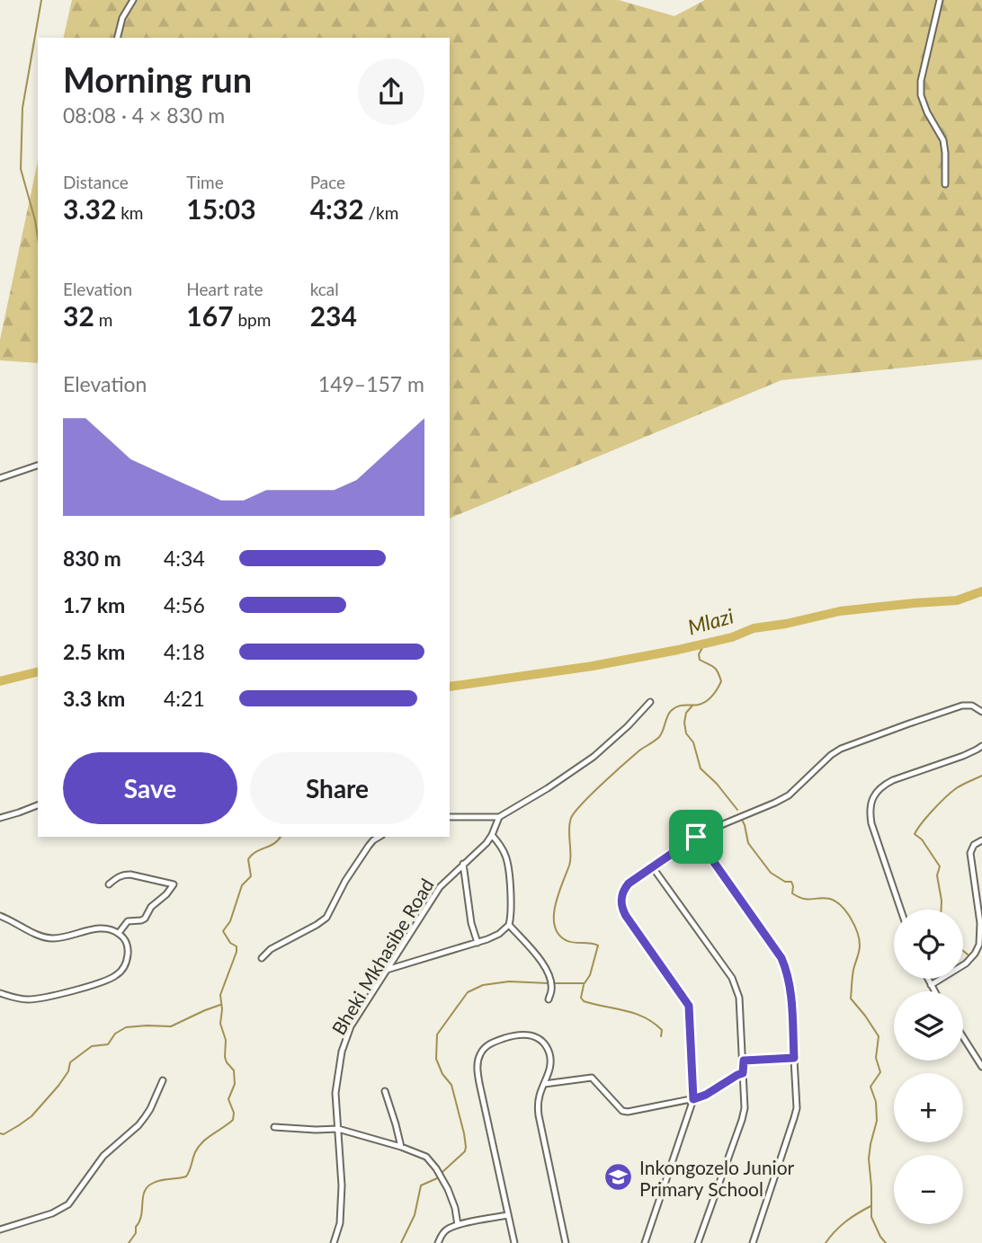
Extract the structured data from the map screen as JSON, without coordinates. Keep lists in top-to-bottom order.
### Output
{
  "streets": {
    "street": ["Bheki Mkhasibe Road"]
  },
  "water": ["Mlazi"],
  "places": {
    "school or university": ["Inkongozelo Junior Primary School"]
  },
  "page": {
    "heading": ["Morning run", "08:08 · 4 × 830 m"],
    "stats": [
      ["Distance", "3.32 km"],
      ["Time", "15:03"],
      ["Pace", "4:32 /km"],
      ["Elevation", "32 m"],
      ["Heart rate", "167 bpm"],
      ["kcal", "234"]
    ],
    "chart": ["Elevation", "149–157 m"],
    "list": [
      {
        "name": "830 m",
        "note": "4:34"
      },
      {
        "name": "1.7 km",
        "note": "4:56"
      },
      {
        "name": "2.5 km",
        "note": "4:18"
      },
      {
        "name": "3.3 km",
        "note": "4:21"
      }
    ],
    "buttons": ["Save", "Share"],
    "map_buttons": ["+", "−"]
  }
}
